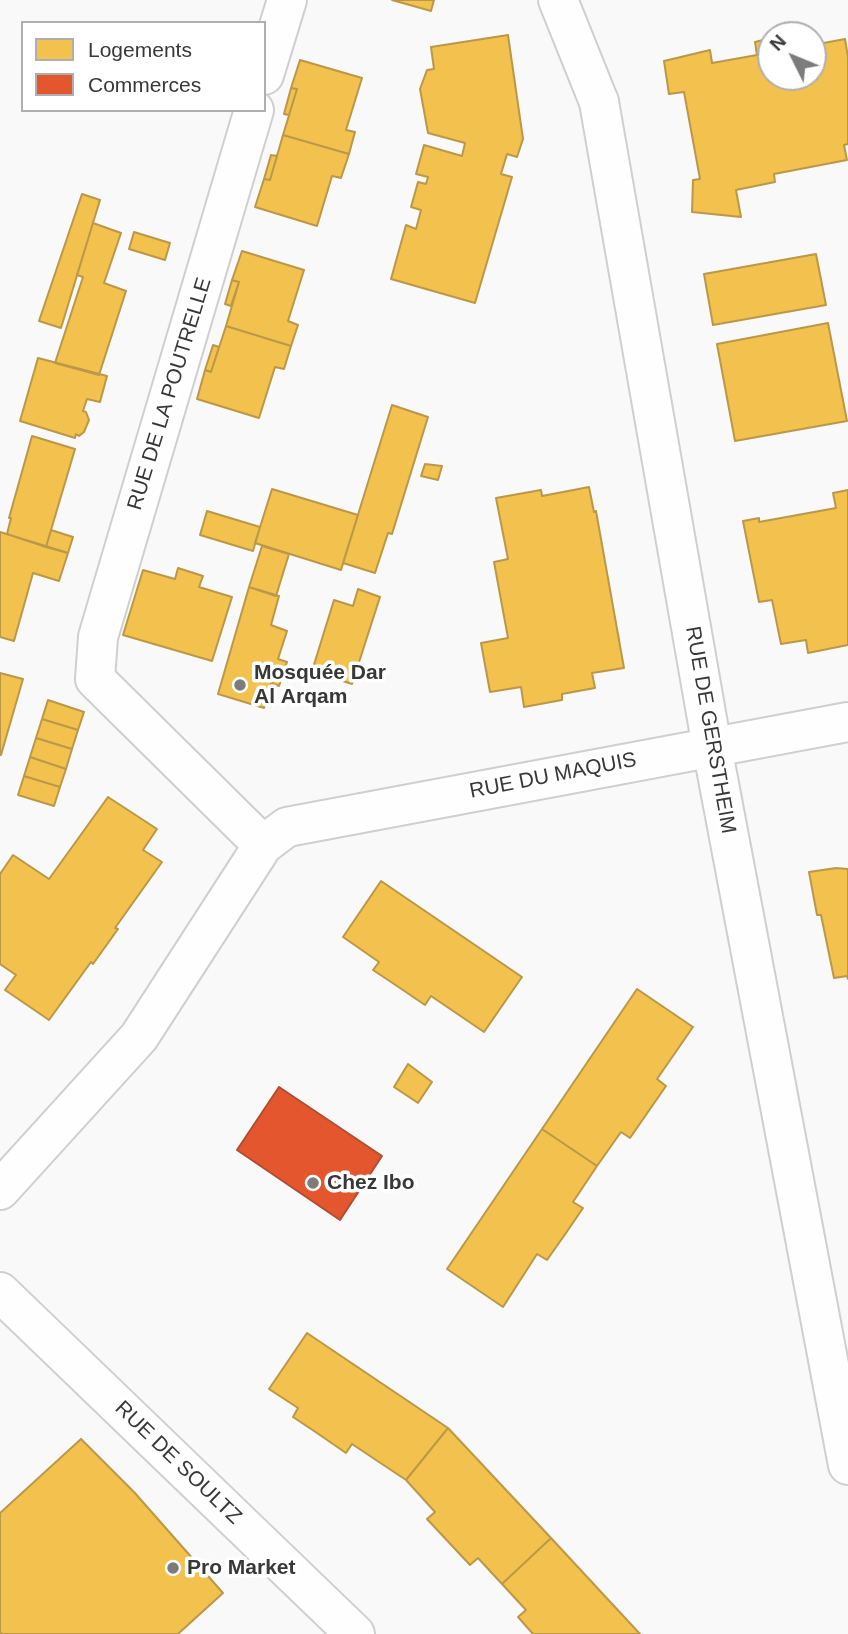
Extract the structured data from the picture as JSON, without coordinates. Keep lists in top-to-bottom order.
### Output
{
  "streets": {
    "street": [
      "RUE DE LA POUTRELLE",
      "RUE DE GERSTHEIM",
      "RUE DU MAQUIS",
      "RUE DE SOULTZ"
    ]
  },
  "crossings": [
    ["RUE DE LA POUTRELLE", "RUE DU MAQUIS"],
    ["RUE DE GERSTHEIM", "RUE DU MAQUIS"]
  ],
  "places": ["Mosquée Dar Al Arqam", "Chez Ibo", "Pro Market"],
  "legend": ["Logements", "Commerces"],
  "north": "top left"
}
